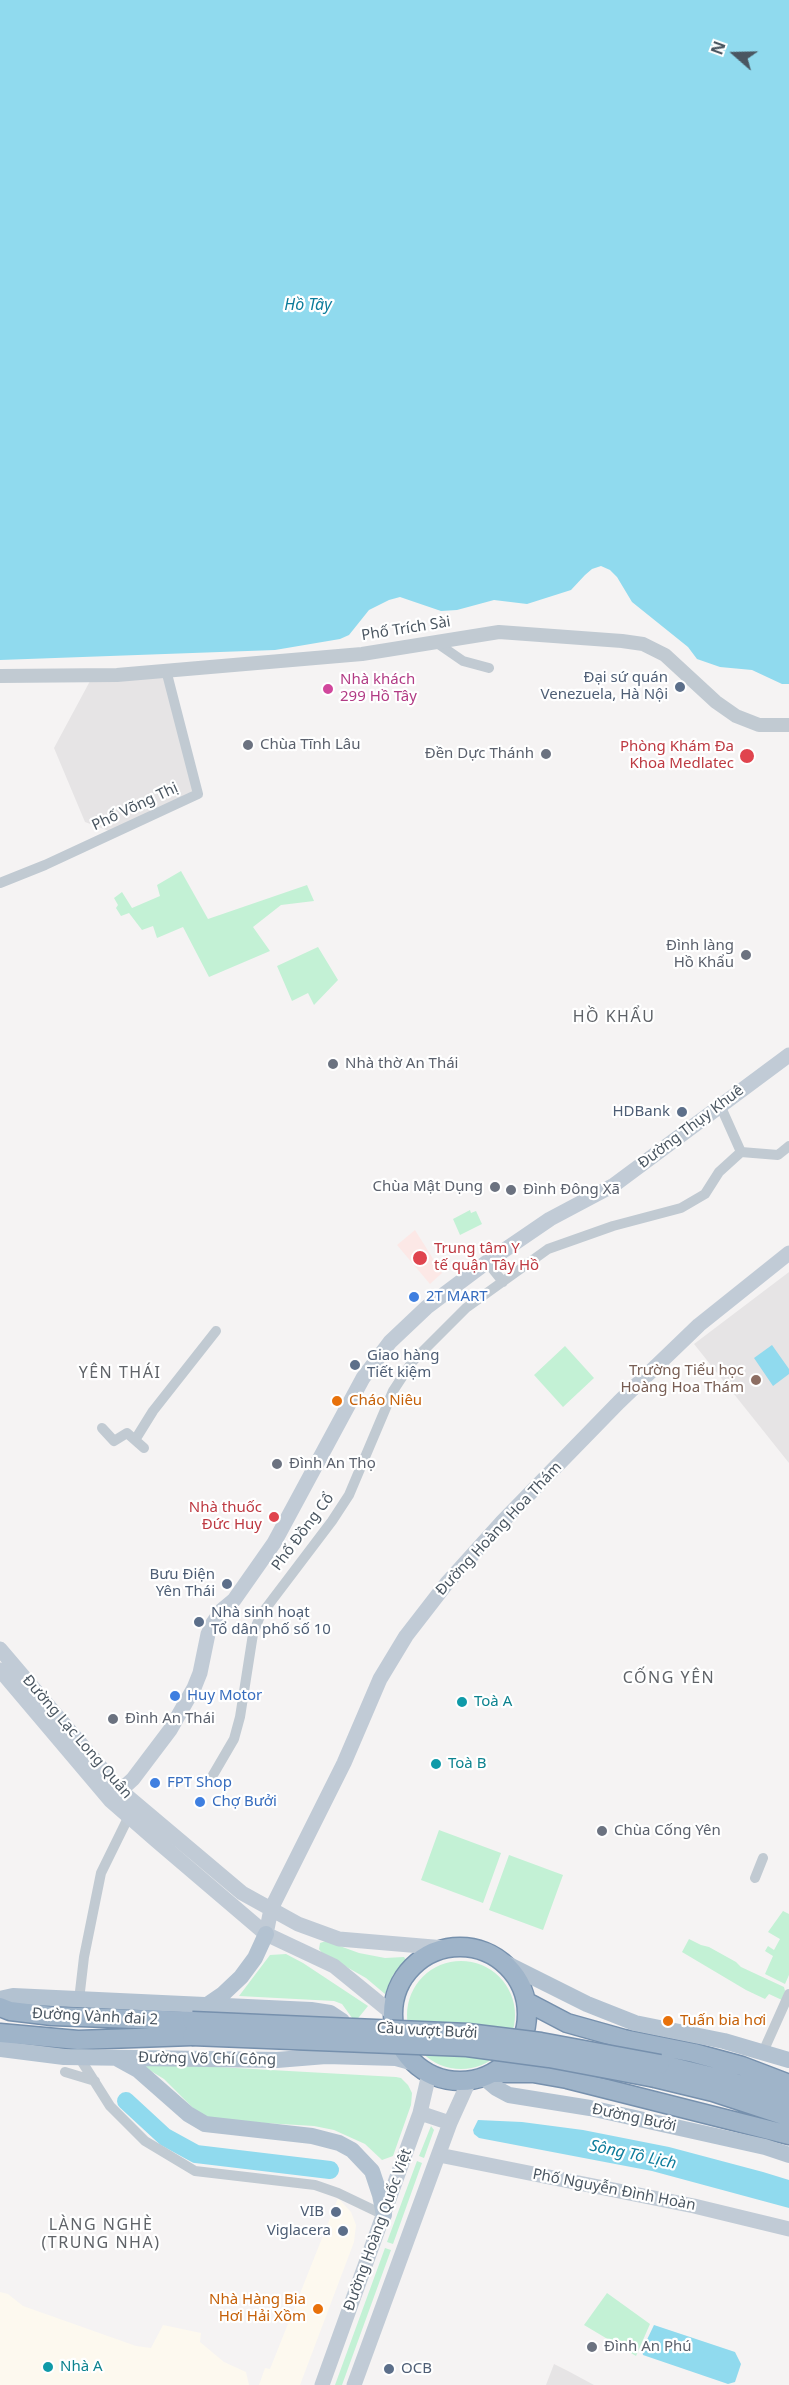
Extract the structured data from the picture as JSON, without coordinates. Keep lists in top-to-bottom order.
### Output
{
  "streets": {
    "highway": ["Đường Vành đai 2", "Cầu vượt Bưởi"],
    "main road": [
      "Đường Thụy Khuê",
      "Đường Hoàng Hoa Thám",
      "Đường Lạc Long Quân",
      "Đường Võ Chí Công",
      "Đường Bưởi",
      "Phố Nguyễn Đình Hoàn",
      "Đường Hoàng Quốc Việt"
    ],
    "street": ["Phố Trích Sài", "Phố Võng Thị", "Phố Đồng Cổ"]
  },
  "crossings": [
    ["Phố Trích Sài", "Phố Võng Thị"],
    ["Đường Thụy Khuê", "Đường Lạc Long Quân"],
    ["Đường Hoàng Hoa Thám", "Đường Lạc Long Quân"],
    ["Đường Vành đai 2", "Cầu vượt Bưởi"],
    ["Đường Võ Chí Công", "Đường Bưởi"],
    ["Đường Võ Chí Công", "Đường Hoàng Quốc Việt"],
    ["Đường Bưởi", "Đường Hoàng Quốc Việt"],
    ["Phố Nguyễn Đình Hoàn", "Đường Hoàng Quốc Việt"]
  ],
  "districts": [
    "HỒ KHẨU",
    "YÊN THÁI",
    "CỐNG YÊN",
    "LÀNG NGHÈ (TRUNG NHA)"
  ],
  "water": ["Hồ Tây", "Sông Tô Lịch"],
  "places": [
    "Đại sứ quán Venezuela, Hà Nội",
    "Nhà khách 299 Hồ Tây",
    "Chùa Tĩnh Lâu",
    "Đền Dực Thánh",
    "Phòng Khám Đa Khoa Medlatec",
    "Đình làng Hồ Khẩu",
    "Nhà thờ An Thái",
    "HDBank",
    "Chùa Mật Dụng",
    "Đình Đông Xã",
    "Trung tâm Y tế quận Tây Hồ",
    "2T MART",
    "Giao hàng Tiết kiệm",
    "Trường Tiểu học Hoàng Hoa Thám",
    "Cháo Niêu",
    "Đình An Thọ",
    "Nhà thuốc Đức Huy",
    "Bưu Điện Yên Thái",
    "Nhà sinh hoạt Tổ dân phố số 10",
    "Huy Motor",
    "Toà A",
    "Đình An Thái",
    "Toà B",
    "FPT Shop",
    "Chợ Bưởi",
    "Chùa Cống Yên",
    "Tuấn bia hơi",
    "VIB",
    "Viglacera",
    "Nhà Hàng Bia Hơi Hải Xồm",
    "Đình An Phú",
    "Nhà A",
    "OCB"
  ],
  "north": "left"
}
